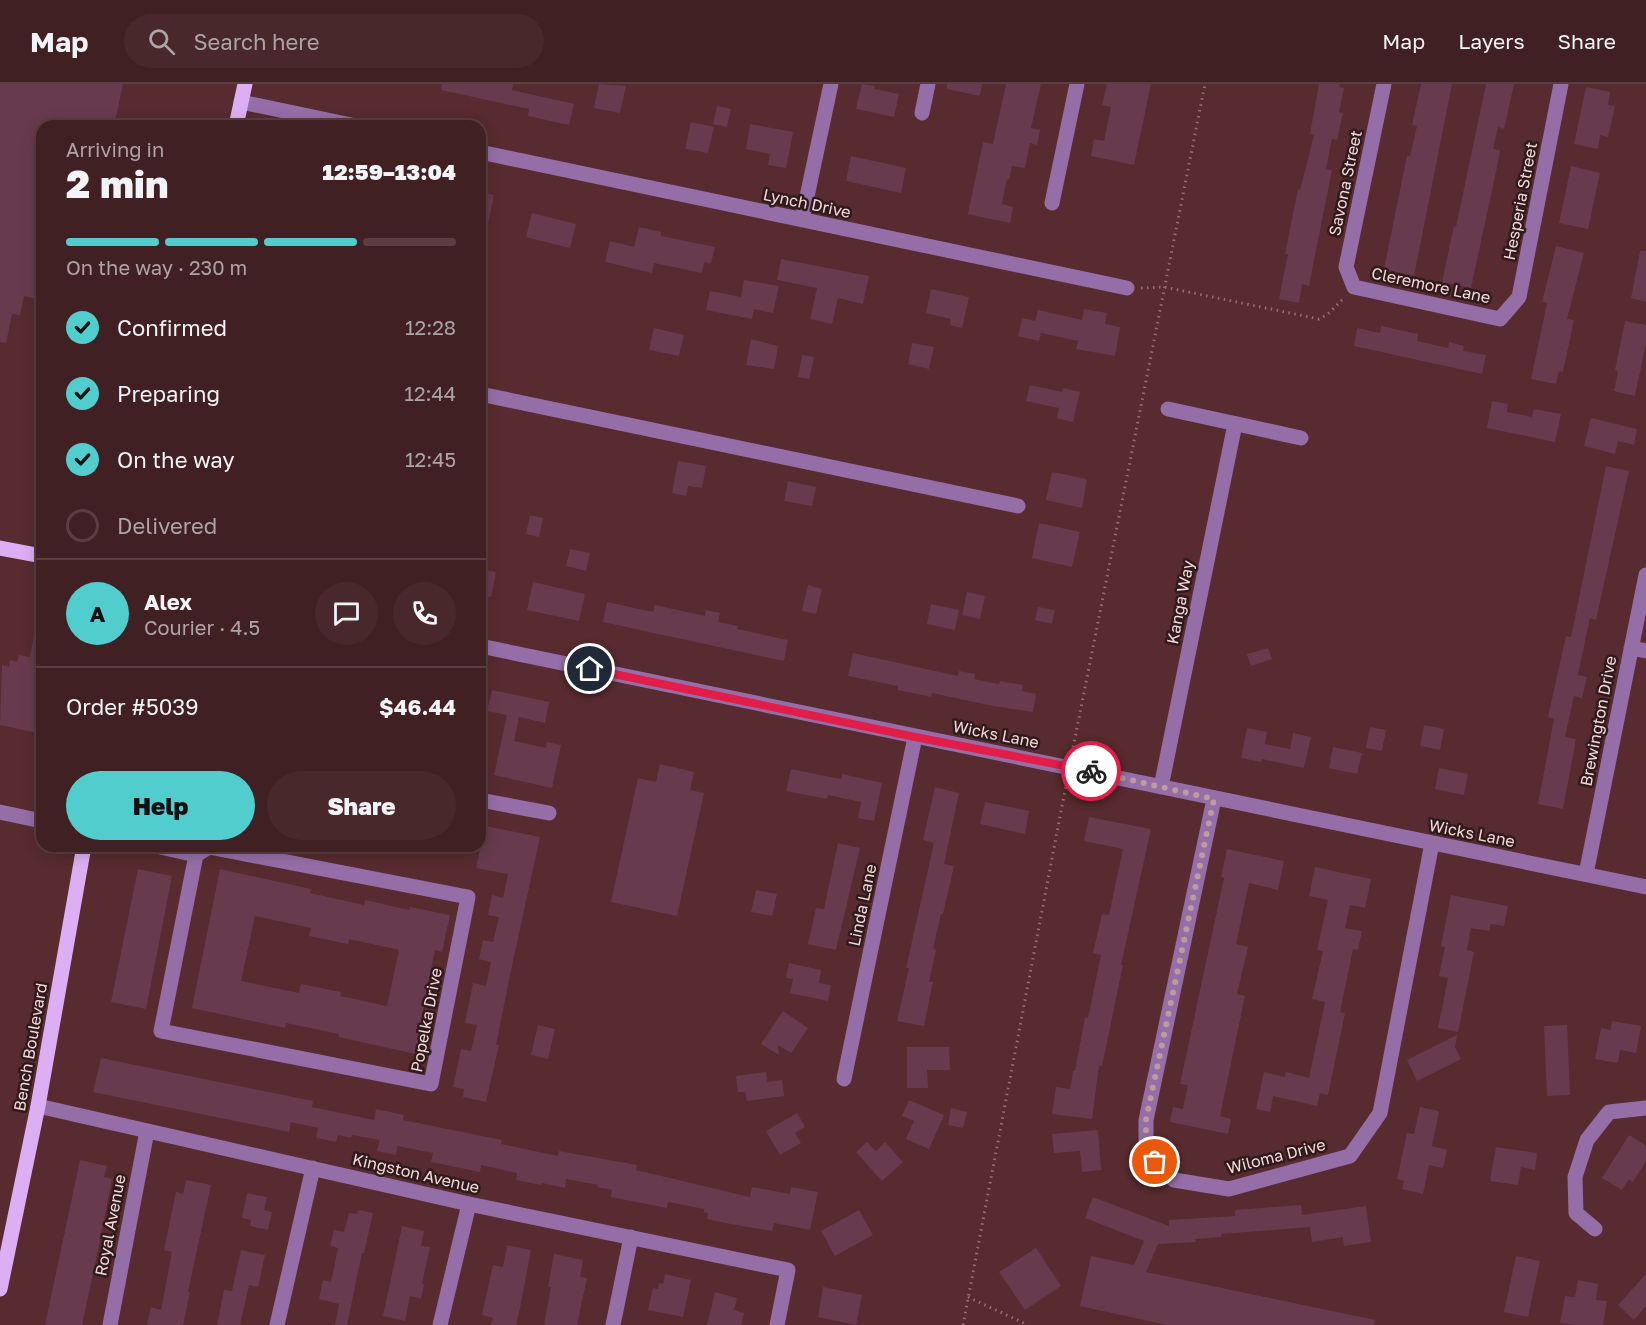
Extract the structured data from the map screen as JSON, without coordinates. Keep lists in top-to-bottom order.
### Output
{
  "streets": {
    "main road": ["Bench Boulevard"],
    "street": [
      "Savona Street",
      "Hesperia Street",
      "Lynch Drive",
      "Cleremore Lane",
      "Kanga Way",
      "Brewington Drive",
      "Wicks Lane",
      "Linda Lane",
      "Popelka Drive",
      "Wiloma Drive",
      "Kingston Avenue",
      "Royal Avenue"
    ]
  },
  "crossings": [
    ["Savona Street", "Cleremore Lane"],
    ["Hesperia Street", "Cleremore Lane"],
    ["Kanga Way", "Wicks Lane"],
    ["Brewington Drive", "Wicks Lane"],
    ["Wicks Lane", "Linda Lane"],
    ["Wicks Lane", "Wiloma Drive"],
    ["Bench Boulevard", "Kingston Avenue"],
    ["Kingston Avenue", "Royal Avenue"]
  ],
  "page": {
    "header": "Map",
    "search": "Search here",
    "nav": ["Map", "Layers", "Share"],
    "heading": ["2 min", "Arriving in", "12:59–13:04"],
    "panel": [
      "Alex",
      "Courier · 4.5",
      "Order #5039",
      "$46.44"
    ],
    "bar": "On the way · 230 m",
    "list": [
      ["Confirmed", "12:28"],
      ["Preparing", "12:44"],
      ["On the way", "12:45"],
      "Delivered"
    ],
    "round": "A",
    "buttons": ["Help", "Share"]
  }
}
